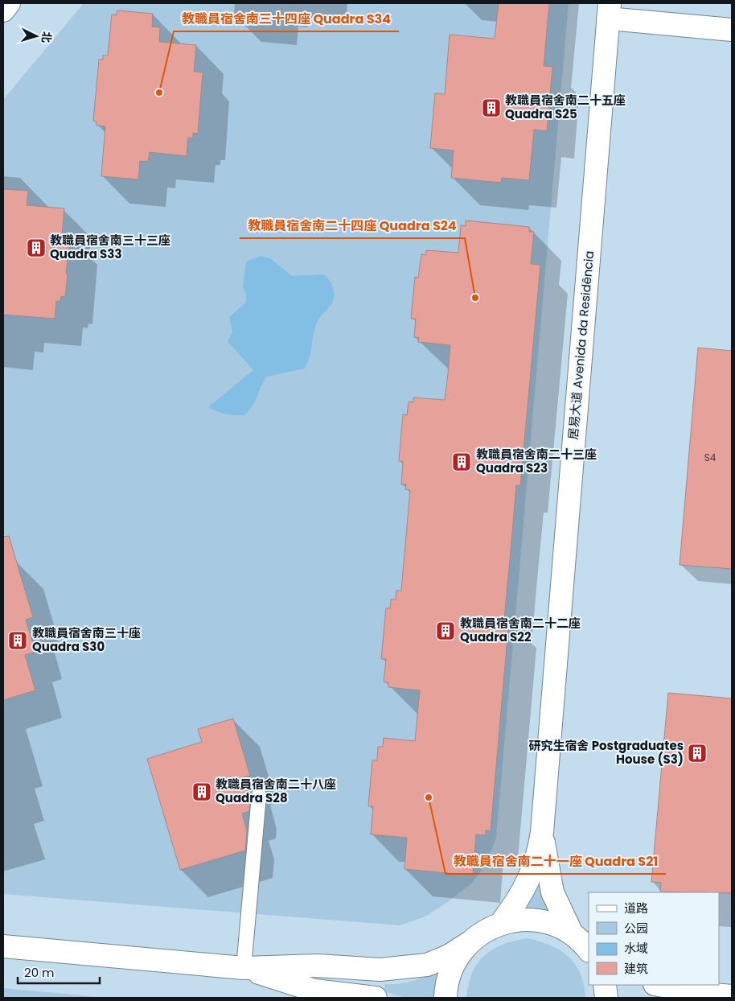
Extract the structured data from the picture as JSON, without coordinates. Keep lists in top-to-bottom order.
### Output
{
  "streets": {
    "street": ["居易大道 Avenida da Residência"]
  },
  "places": {
    "other": ["教職員宿舍南三十四座 Quadra S34", "教職員宿舍南二十四座 Quadra S24", "教職員宿舍南二十一座 Quadra S21"],
    "building": [
      "教職員宿舍南二十五座 Quadra S25",
      "教職員宿舍南三十三座 Quadra S33",
      "教職員宿舍南二十三座 Quadra S23",
      "教職員宿舍南二十二座 Quadra S22",
      "教職員宿舍南三十座 Quadra S30",
      "研究生宿舍 Postgraduates House (S3)",
      "教職員宿舍南二十八座 Quadra S28"
    ]
  },
  "house_numbers": ["S4"],
  "legend": [
    "道路",
    "公园",
    "水域",
    "建筑"
  ],
  "scale_bar": "20 m",
  "north": "right"
}
